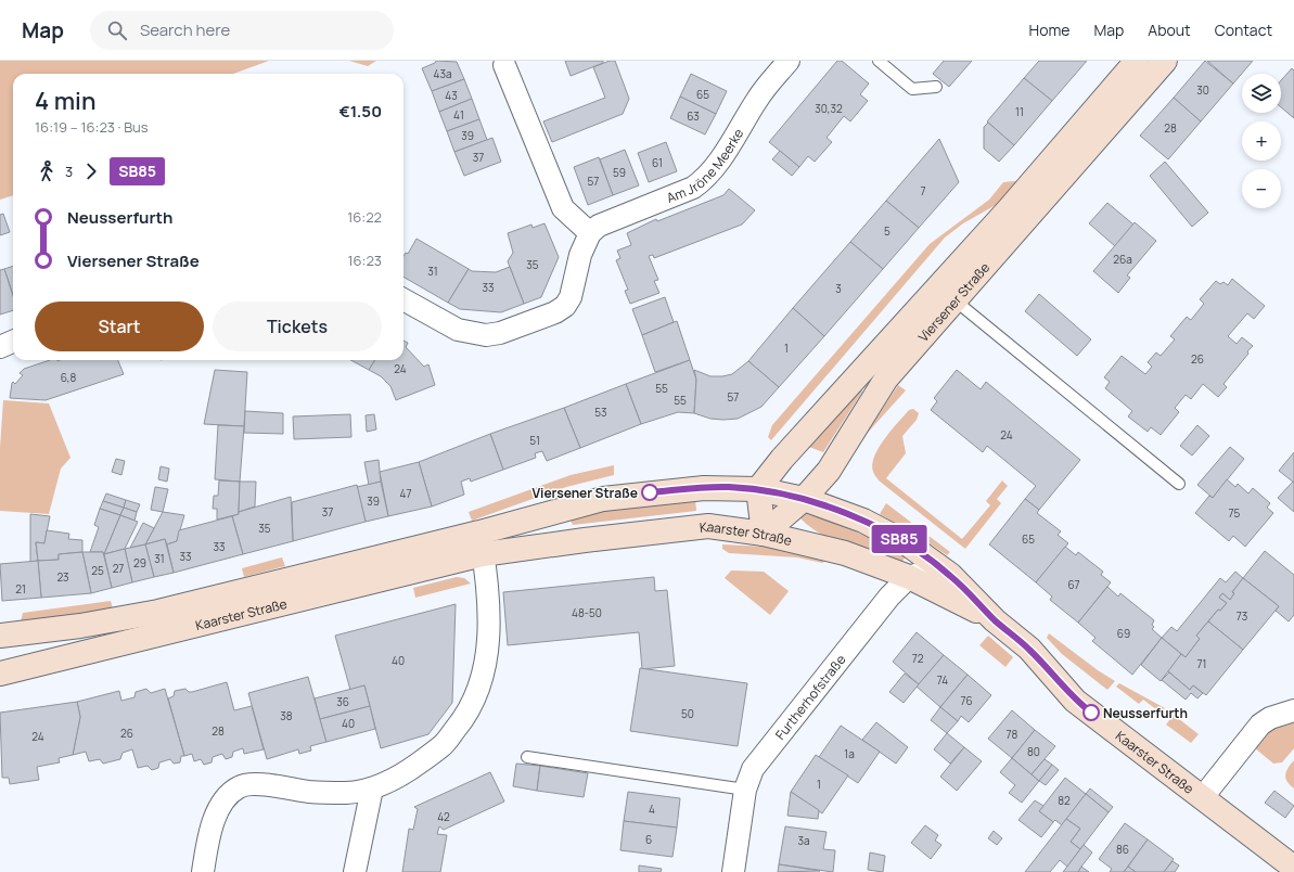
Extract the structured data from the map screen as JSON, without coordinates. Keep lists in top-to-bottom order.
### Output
{
  "streets": {
    "main road": ["Viersener Straße", "Kaarster Straße"],
    "street": ["Am Jröne Meerke", "Furtherhofstraße"]
  },
  "crossings": [
    ["Viersener Straße", "Kaarster Straße"],
    ["Kaarster Straße", "Furtherhofstraße"]
  ],
  "places": ["Viersener Straße", "Neusserfurth"],
  "lines": ["bus line SB85"],
  "house_numbers": [
    "43a",
    "30",
    "65",
    "43",
    "30,32",
    "11",
    "41",
    "63",
    "28",
    "39",
    "37",
    "61",
    "59",
    "57",
    "7",
    "5",
    "26a",
    "35",
    "31",
    "33",
    "3",
    "1",
    "26",
    "24",
    "6,8",
    "55",
    "57",
    "55",
    "53",
    "24",
    "51",
    "47",
    "39",
    "37",
    "75",
    "35",
    "65",
    "33",
    "33",
    "31",
    "29",
    "27",
    "25",
    "23",
    "67",
    "21",
    "48-50",
    "73",
    "69",
    "72",
    "40",
    "71",
    "74",
    "76",
    "36",
    "50",
    "38",
    "40",
    "28",
    "26",
    "78",
    "24",
    "80",
    "1a",
    "1",
    "82",
    "4",
    "42",
    "6",
    "3a",
    "86"
  ],
  "page": {
    "header": "Map",
    "search": "Search here",
    "nav": [
      "Home",
      "Map",
      "About",
      "Contact"
    ],
    "on_map": "SB85",
    "map_buttons": ["+", "−"],
    "heading": ["4 min", "16:19 – 16:23 · Bus", "€1.50"],
    "legs": ["3", "SB85"],
    "list": [
      {
        "name": "Neusserfurth",
        "value": "16:22"
      },
      {
        "name": "Viersener Straße",
        "value": "16:23"
      }
    ],
    "buttons": ["Start", "Tickets"]
  }
}
